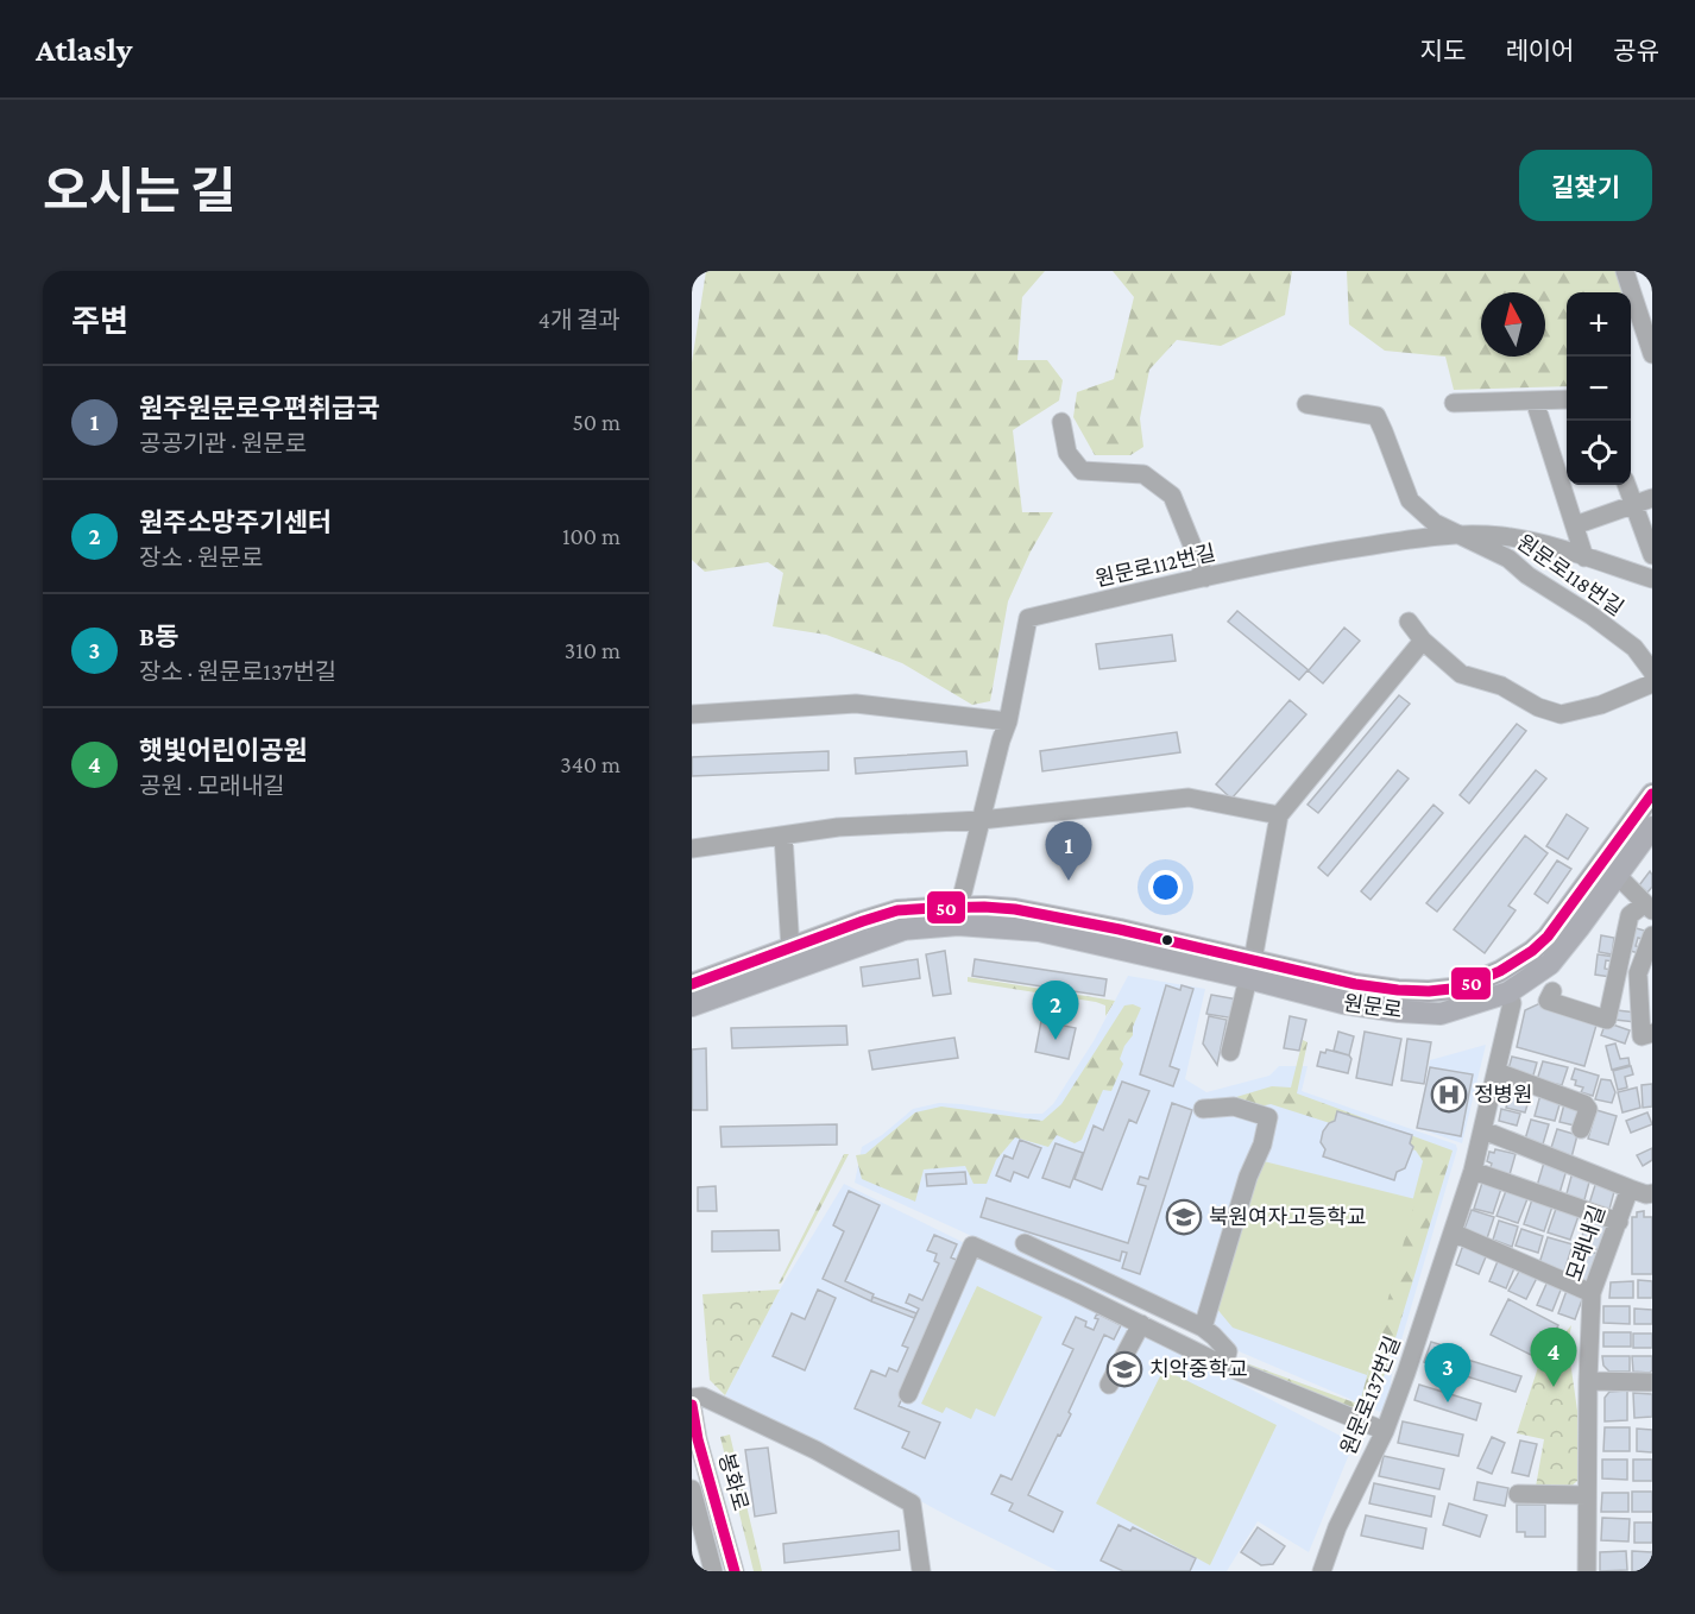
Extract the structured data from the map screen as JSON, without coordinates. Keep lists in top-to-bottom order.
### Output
{
  "streets": {
    "main road": ["원문로"],
    "street": [
      "원문로112번길",
      "원문로118번길",
      "모래내길",
      "원문로137번길",
      "봉화로"
    ]
  },
  "crossings": [
    ["원문로112번길", "원문로118번길"],
    ["원문로112번길", "원문로"],
    ["원문로", "원문로137번길"]
  ],
  "places": {
    "hospital": ["정병원"],
    "school or university": ["북원여자고등학교", "치악중학교"]
  },
  "lines": ["transit line 50"],
  "north": "top",
  "page": {
    "header": "Atlasly",
    "nav": ["지도", "레이어", "공유"],
    "title": "오시는 길",
    "buttons": "길찾기",
    "heading": ["주변", "4개 결과"],
    "map_buttons": ["+", "−"],
    "list": [
      {
        "mark": "1",
        "name": "원주원문로우편취급국",
        "note": "공공기관 · 원문로",
        "value": "50 m"
      },
      {
        "mark": "2",
        "name": "원주소망주기센터",
        "note": "장소 · 원문로",
        "value": "100 m"
      },
      {
        "mark": "3",
        "name": "B동",
        "note": "장소 · 원문로137번길",
        "value": "310 m"
      },
      {
        "mark": "4",
        "name": "햇빛어린이공원",
        "note": "공원 · 모래내길",
        "value": "340 m"
      }
    ],
    "pins": [
      "1",
      "2",
      "4",
      "3"
    ]
  }
}
